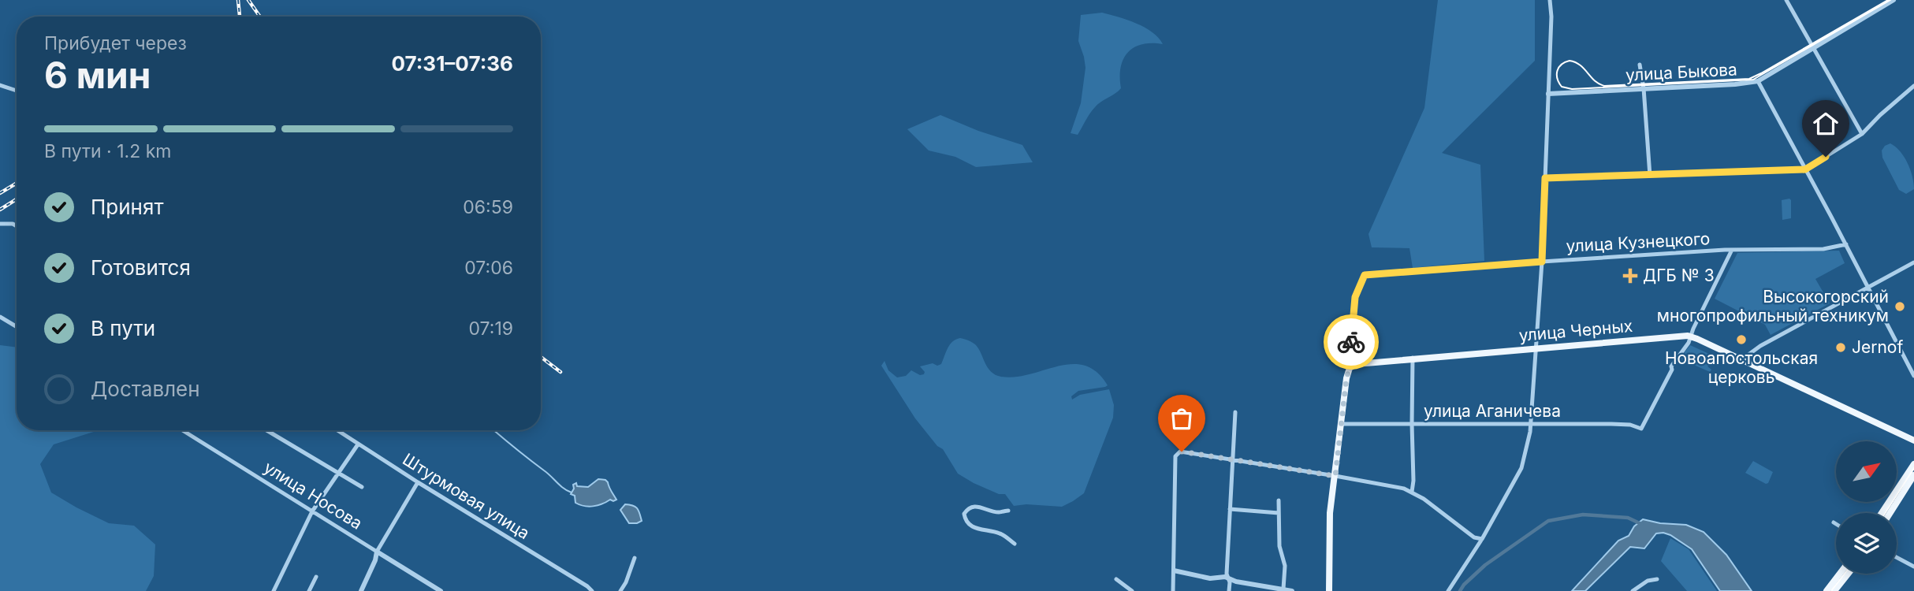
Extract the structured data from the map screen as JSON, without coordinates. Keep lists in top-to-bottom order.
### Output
{
  "streets": {
    "main road": ["улица Черных"],
    "street": [
      "улица Быкова",
      "улица Кузнецкого",
      "улица Аганичева",
      "улица Носова",
      "Штурмовая улица"
    ]
  },
  "crossings": [
    ["улица Кузнецкого", "улица Черных"],
    ["улица Черных", "улица Аганичева"]
  ],
  "places": {
    "health": ["ДГБ № 3"],
    "other": ["Высокогорский многопрофильный техникум", "Новоапостольская церковь", "Jernof"]
  },
  "north": "top right",
  "page": {
    "heading": ["6 мин", "Прибудет через", "07:31–07:36"],
    "bar": "В пути · 1.2 km",
    "list": [
      ["Принят", "06:59"],
      ["Готовится", "07:06"],
      ["В пути", "07:19"],
      "Доставлен"
    ]
  }
}
